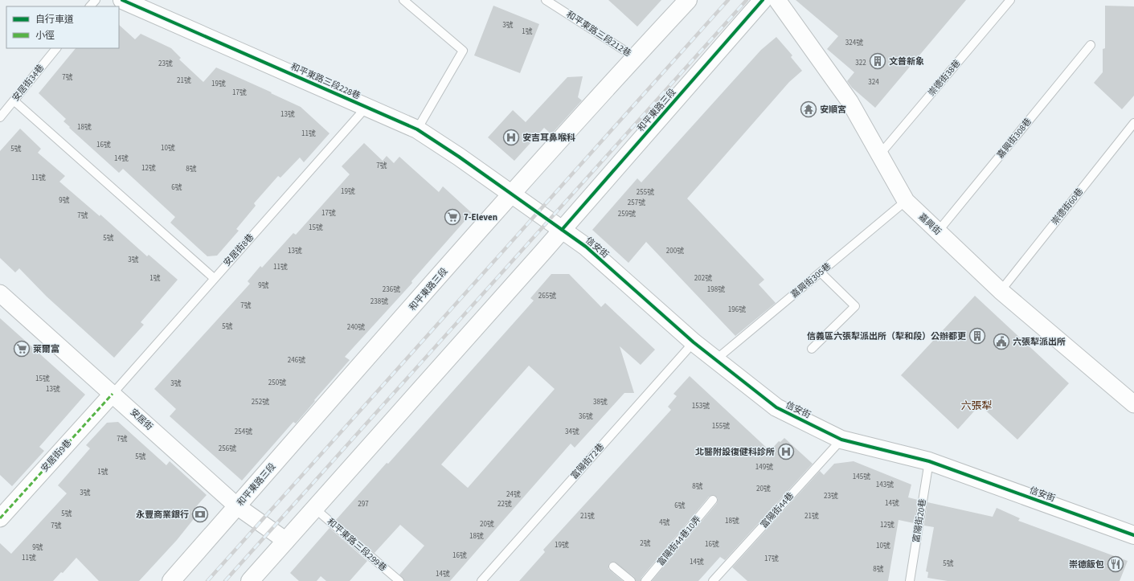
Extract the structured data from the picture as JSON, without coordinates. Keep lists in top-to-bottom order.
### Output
{
  "streets": {
    "main road": ["和平東路三段228巷", "和平東路三段", "信安街"],
    "street": ["嘉興街", "安居街", "安居街9巷"],
    "lane": [
      "和平東路三段212巷",
      "崇德街38巷",
      "安居街34巷",
      "嘉興街308巷",
      "崇德街60巷",
      "安居街8巷",
      "嘉興街305巷",
      "富陽街72巷",
      "富陽街44巷",
      "富陽街20巷",
      "富陽街44巷10弄",
      "和平東路三段299巷"
    ]
  },
  "crossings": [
    ["和平東路三段212巷", "和平東路三段"],
    ["崇德街38巷", "嘉興街"],
    ["和平東路三段228巷", "和平東路三段"],
    ["和平東路三段228巷", "信安街"],
    ["和平東路三段228巷", "安居街8巷"],
    ["和平東路三段", "信安街"],
    ["和平東路三段", "安居街"],
    ["和平東路三段", "和平東路三段299巷"],
    ["嘉興街308巷", "嘉興街"],
    ["崇德街60巷", "嘉興街"],
    ["嘉興街", "嘉興街305巷"],
    ["信安街", "嘉興街305巷"],
    ["信安街", "富陽街72巷"],
    ["信安街", "富陽街44巷"],
    ["信安街", "富陽街20巷"],
    ["安居街8巷", "安居街"],
    ["安居街8巷", "安居街9巷"],
    ["安居街", "安居街9巷"]
  ],
  "districts": ["六張犁"],
  "places": {
    "building": ["文普新象", "信義區六張犁派出所（犁和段）公辦都更"],
    "temple": ["安順宮"],
    "hospital": ["安吉耳鼻喉科", "北醫附設復健科診所"],
    "supermarket": ["7-Eleven", "萊爾富"],
    "public building": ["六張犁派出所"],
    "bank": ["永豐商業銀行"],
    "restaurant": ["崇德飯包"]
  },
  "house_numbers": [
    "3號",
    "1號",
    "324號",
    "322",
    "23號",
    "7號",
    "21號",
    "324",
    "19號",
    "17號",
    "13號",
    "18號",
    "11號",
    "16號",
    "10號",
    "5號",
    "14號",
    "7號",
    "12號",
    "8號",
    "11號",
    "6號",
    "19號",
    "255號",
    "9號",
    "257號",
    "17號",
    "259號",
    "7號",
    "15號",
    "5號",
    "13號",
    "200號",
    "3號",
    "11號",
    "1號",
    "202號",
    "9號",
    "236號",
    "198號",
    "265號",
    "238號",
    "7號",
    "196號",
    "5號",
    "240號",
    "246號",
    "15號",
    "250號",
    "3號",
    "13號",
    "252號",
    "38號",
    "153號",
    "36號",
    "155號",
    "254號",
    "34號",
    "7號",
    "256號",
    "5號",
    "149號",
    "1號",
    "145號",
    "143號",
    "8號",
    "20號",
    "3號",
    "24號",
    "23號",
    "14號",
    "297",
    "22號",
    "6號",
    "5號",
    "21號",
    "21號",
    "18號",
    "4號",
    "20號",
    "12號",
    "7號",
    "18號",
    "2號",
    "16號",
    "19號",
    "10號",
    "9號",
    "16號",
    "11號",
    "17號",
    "14號",
    "5號",
    "8號",
    "14號"
  ],
  "legend": ["自行車道", "小徑"]
}
